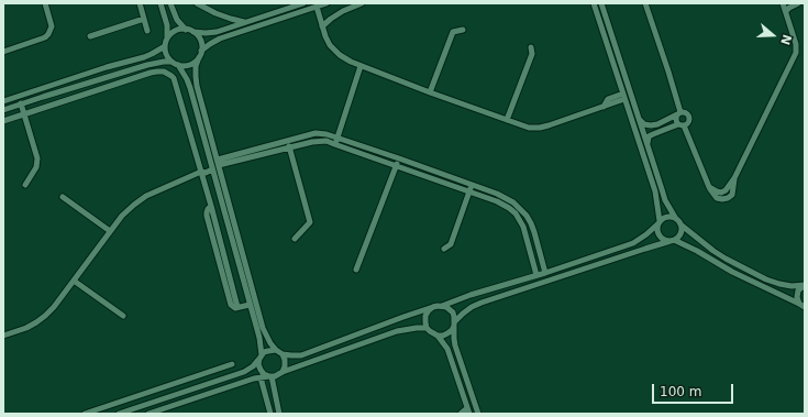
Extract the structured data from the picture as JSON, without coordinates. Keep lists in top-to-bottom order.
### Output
{
  "scale_bar": "100 m",
  "north": "right"
}
